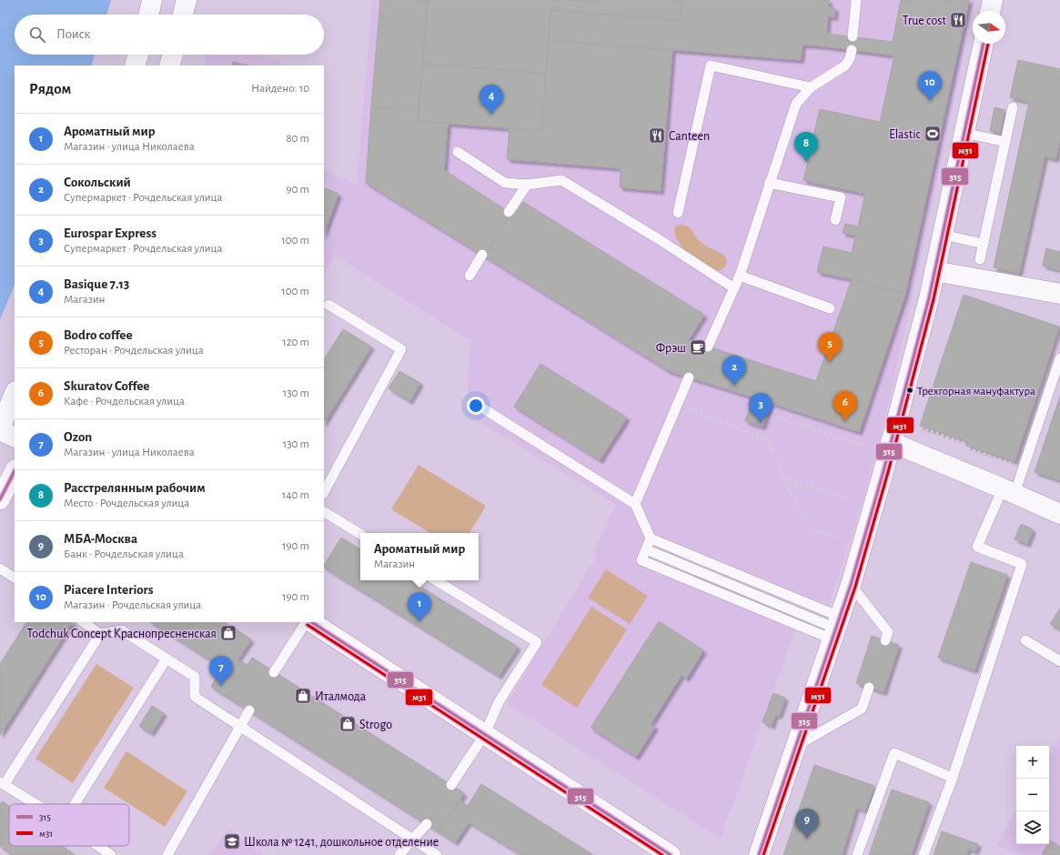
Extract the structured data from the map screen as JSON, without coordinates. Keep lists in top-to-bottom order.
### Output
{
  "places": {
    "restaurant": ["True cost", "Canteen"],
    "sports": ["Elastic"],
    "cafe": ["Фрэш"],
    "other": ["Трехгорная мануфактура"],
    "shop": ["Todchuk Concept Краснопресненская", "Италмода", "Strogo"],
    "school or university": ["Школа № 1241, дошкольное отделение"]
  },
  "lines": ["transit line 315", "transit line м31"],
  "legend": ["315", "м31"],
  "north": "right",
  "page": {
    "search": "Поиск",
    "heading": ["Рядом", "Найдено: 10"],
    "pins": [
      "10",
      "4",
      "8",
      "5",
      "2",
      "6",
      "3",
      "1",
      "7",
      "9"
    ],
    "list": [
      {
        "mark": "1",
        "name": "Ароматный мир",
        "note": "Магазин · улица Николаева",
        "value": "80 m"
      },
      {
        "mark": "2",
        "name": "Сокольский",
        "note": "Супермаркет · Рочдельская улица",
        "value": "90 m"
      },
      {
        "mark": "3",
        "name": "Eurospar Express",
        "note": "Супермаркет · Рочдельская улица",
        "value": "100 m"
      },
      {
        "mark": "4",
        "name": "Basique 7.13",
        "note": "Магазин",
        "value": "100 m"
      },
      {
        "mark": "5",
        "name": "Bodro coffee",
        "note": "Ресторан · Рочдельская улица",
        "value": "120 m"
      },
      {
        "mark": "6",
        "name": "Skuratov Coffee",
        "note": "Кафе · Рочдельская улица",
        "value": "130 m"
      },
      {
        "mark": "7",
        "name": "Ozon",
        "note": "Магазин · улица Николаева",
        "value": "130 m"
      },
      {
        "mark": "8",
        "name": "Расстрелянным рабочим",
        "note": "Место · Рочдельская улица",
        "value": "140 m"
      },
      {
        "mark": "9",
        "name": "МБА-Москва",
        "note": "Банк · Рочдельская улица",
        "value": "190 m"
      },
      {
        "mark": "10",
        "name": "Piacere Interiors",
        "note": "Магазин · Рочдельская улица",
        "value": "190 m"
      }
    ],
    "popup": ["Ароматный мир", "Магазин"],
    "map_buttons": ["+", "−"]
  }
}
